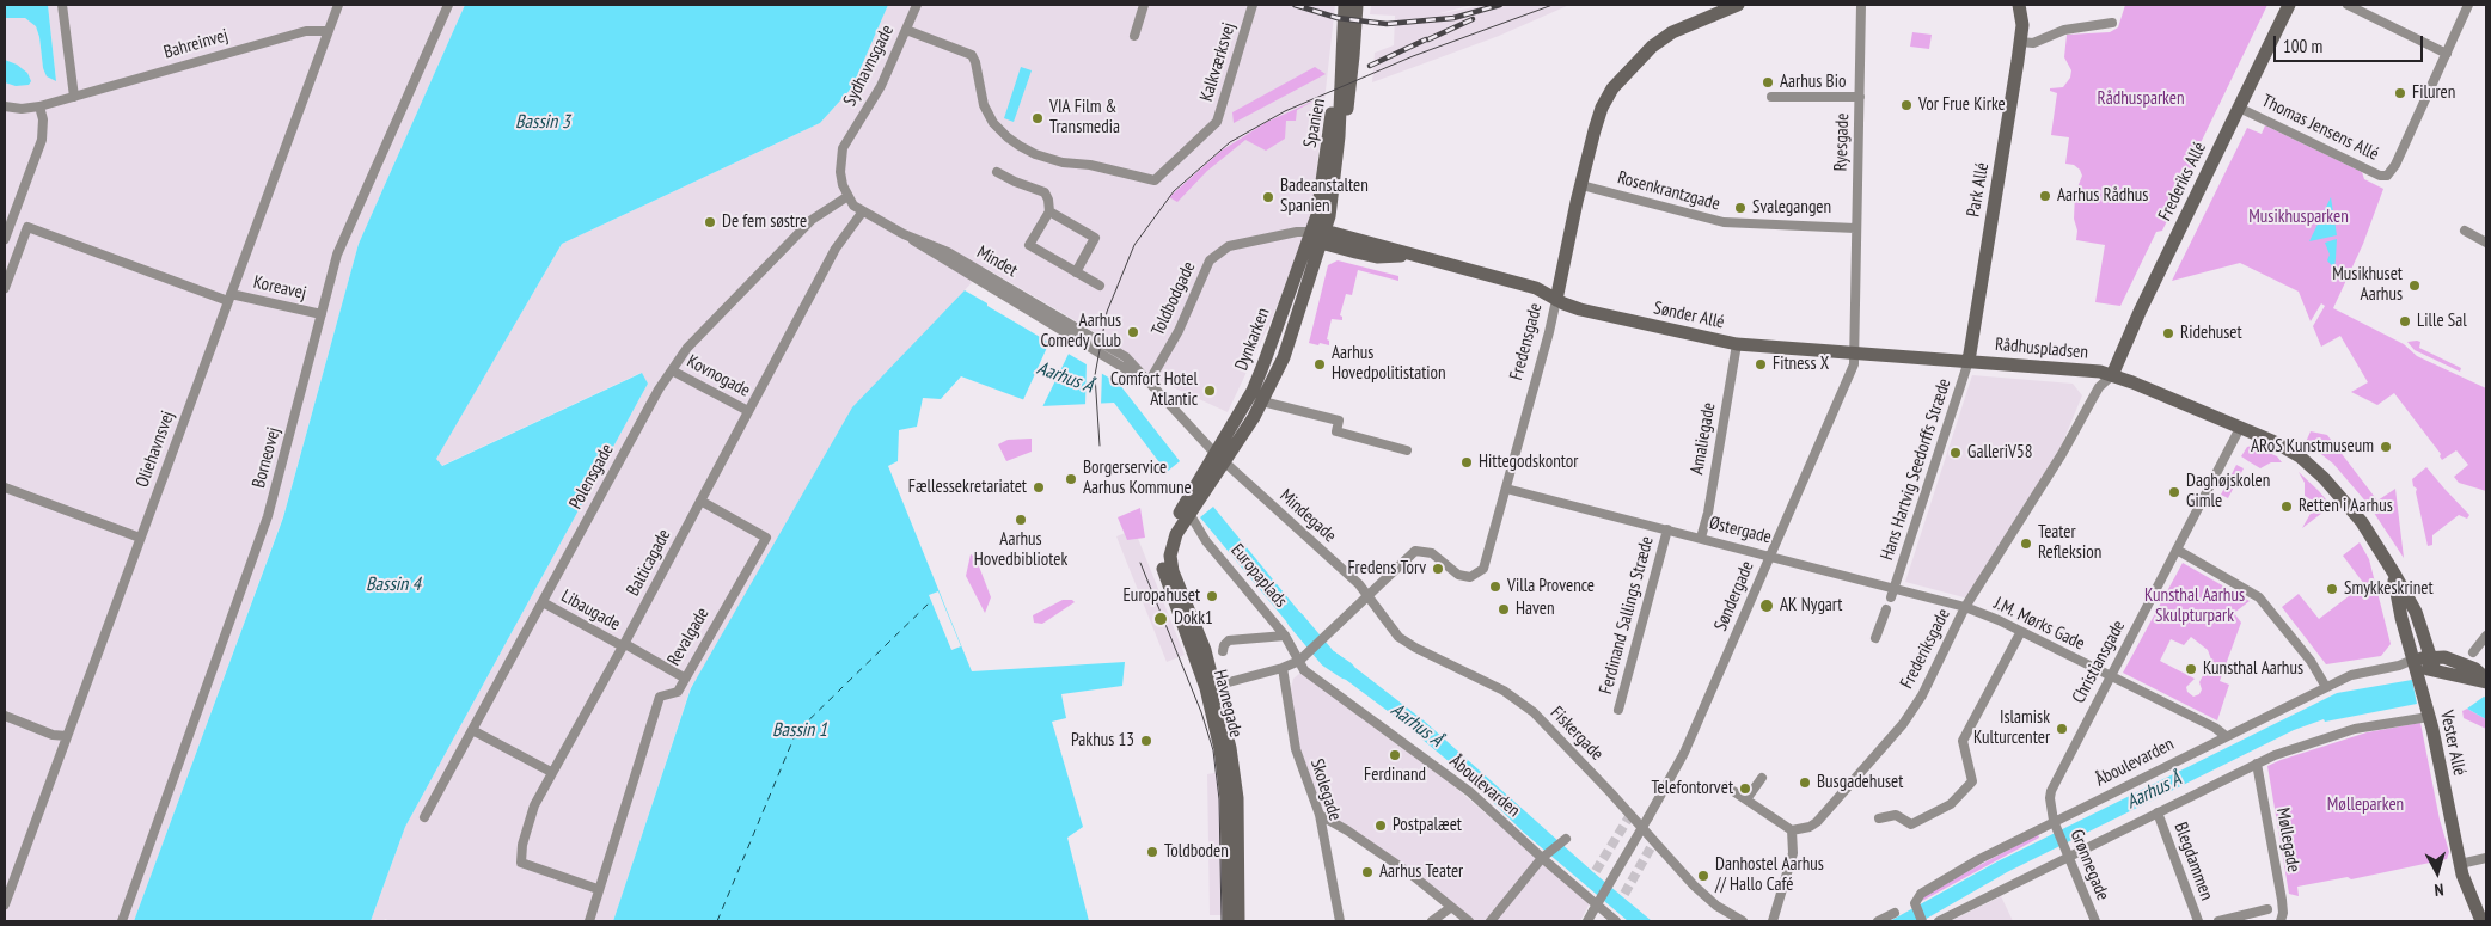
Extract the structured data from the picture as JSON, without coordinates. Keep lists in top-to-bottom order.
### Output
{
  "streets": {
    "street": [
      "Bahreinvej",
      "Kalkværksvej",
      "Sydhavnsgade",
      "Spanien",
      "Thomas Jensens Allé",
      "Ryesgade",
      "Frederiks Allé",
      "Park Allé",
      "Rosenkrantzgade",
      "Mindet",
      "Koreavej",
      "Toldbodgade",
      "Sønder Allé",
      "Dynkarken",
      "Fredensgade",
      "Rådhuspladsen",
      "Kovnogade",
      "Amaliegade",
      "Oliehavnsvej",
      "Borneovej",
      "Hans Hartvig Seedorffs Stræde",
      "Polensgade",
      "Mindegade",
      "Østergade",
      "Balticagade",
      "Europaplads",
      "Søndergade",
      "Libaugade",
      "Ferdinand Sallings Stræde",
      "J.M. Mørks Gade",
      "Revalgade",
      "Frederiksgade",
      "Christiansgade",
      "Havnegade",
      "Fiskergade",
      "Vester Allé",
      "Åboulevarden",
      "Skolegade",
      "Møllegade",
      "Blegdammen",
      "Grønnegade"
    ]
  },
  "crossings": [
    ["Bahreinvej", "Oliehavnsvej"],
    ["Kalkværksvej", "Sydhavnsgade"],
    ["Sydhavnsgade", "Mindet"],
    ["Sydhavnsgade", "Polensgade"],
    ["Spanien", "Toldbodgade"],
    ["Spanien", "Sønder Allé"],
    ["Spanien", "Dynkarken"],
    ["Thomas Jensens Allé", "Frederiks Allé"],
    ["Ryesgade", "Rosenkrantzgade"],
    ["Ryesgade", "Sønder Allé"],
    ["Ryesgade", "Søndergade"],
    ["Frederiks Allé", "Rådhuspladsen"],
    ["Frederiks Allé", "Frederiksgade"],
    ["Frederiks Allé", "Vester Allé"],
    ["Park Allé", "Sønder Allé"],
    ["Park Allé", "Rådhuspladsen"],
    ["Park Allé", "Hans Hartvig Seedorffs Stræde"],
    ["Rosenkrantzgade", "Fredensgade"],
    ["Mindet", "Toldbodgade"],
    ["Mindet", "Polensgade"],
    ["Mindet", "Balticagade"],
    ["Koreavej", "Oliehavnsvej"],
    ["Koreavej", "Borneovej"],
    ["Toldbodgade", "Sønder Allé"],
    ["Toldbodgade", "Dynkarken"],
    ["Sønder Allé", "Dynkarken"],
    ["Sønder Allé", "Fredensgade"],
    ["Sønder Allé", "Rådhuspladsen"],
    ["Sønder Allé", "Amaliegade"],
    ["Sønder Allé", "Hans Hartvig Seedorffs Stræde"],
    ["Sønder Allé", "Søndergade"],
    ["Dynkarken", "Mindegade"],
    ["Fredensgade", "Mindegade"],
    ["Fredensgade", "Østergade"],
    ["Fredensgade", "Fiskergade"],
    ["Rådhuspladsen", "Hans Hartvig Seedorffs Stræde"],
    ["Rådhuspladsen", "Frederiksgade"],
    ["Rådhuspladsen", "Vester Allé"],
    ["Kovnogade", "Polensgade"],
    ["Kovnogade", "Balticagade"],
    ["Amaliegade", "Østergade"],
    ["Hans Hartvig Seedorffs Stræde", "Østergade"],
    ["Polensgade", "Libaugade"],
    ["Mindegade", "Fiskergade"],
    ["Østergade", "Søndergade"],
    ["Østergade", "Ferdinand Sallings Stræde"],
    ["Østergade", "J.M. Mørks Gade"],
    ["Østergade", "Frederiksgade"],
    ["Balticagade", "Libaugade"],
    ["Balticagade", "Revalgade"],
    ["Europaplads", "Havnegade"],
    ["Europaplads", "Åboulevarden"],
    ["Libaugade", "Revalgade"],
    ["J.M. Mørks Gade", "Frederiksgade"],
    ["J.M. Mørks Gade", "Christiansgade"],
    ["J.M. Mørks Gade", "Åboulevarden"],
    ["Frederiksgade", "Vester Allé"],
    ["Christiansgade", "Vester Allé"],
    ["Christiansgade", "Åboulevarden"],
    ["Christiansgade", "Grønnegade"],
    ["Vester Allé", "Åboulevarden"],
    ["Åboulevarden", "Grønnegade"]
  ],
  "water": [
    "Bassin 3",
    "Aarhus Å",
    "Bassin 4",
    "Bassin 1"
  ],
  "parks": [
    "Rådhusparken",
    "Musikhusparken",
    "Kunsthal Aarhus Skulpturpark",
    "Mølleparken"
  ],
  "places": [
    "Aarhus Bio",
    "Filuren",
    "Vor Frue Kirke",
    "VIA Film & Transmedia",
    "Aarhus Rådhus",
    "Badeanstalten Spanien",
    "Svalegangen",
    "De fem søstre",
    "Musikhuset Aarhus",
    "Lille Sal",
    "Aarhus Comedy Club",
    "Ridehuset",
    "Aarhus Hovedpolitistation",
    "Fitness X",
    "Comfort Hotel Atlantic",
    "ARoS Kunstmuseum",
    "GalleriV58",
    "Hittegodskontor",
    "Borgerservice Aarhus Kommune",
    "Fællessekretariatet",
    "Daghøjskolen Gimle",
    "Retten i Aarhus",
    "Aarhus Hovedbibliotek",
    "Teater Refleksion",
    "Fredens Torv",
    "Villa Provence",
    "Smykkeskrinet",
    "Europahuset",
    "AK Nygart",
    "Haven",
    "Dokk1",
    "Kunsthal Aarhus",
    "Islamisk Kulturcenter",
    "Pakhus 13",
    "Ferdinand",
    "Busgadehuset",
    "Telefontorvet",
    "Postpalæet",
    "Toldboden",
    "Aarhus Teater",
    "Danhostel Aarhus // Hallo Café"
  ],
  "scale_bar": "100 m",
  "north": "bottom"
}
